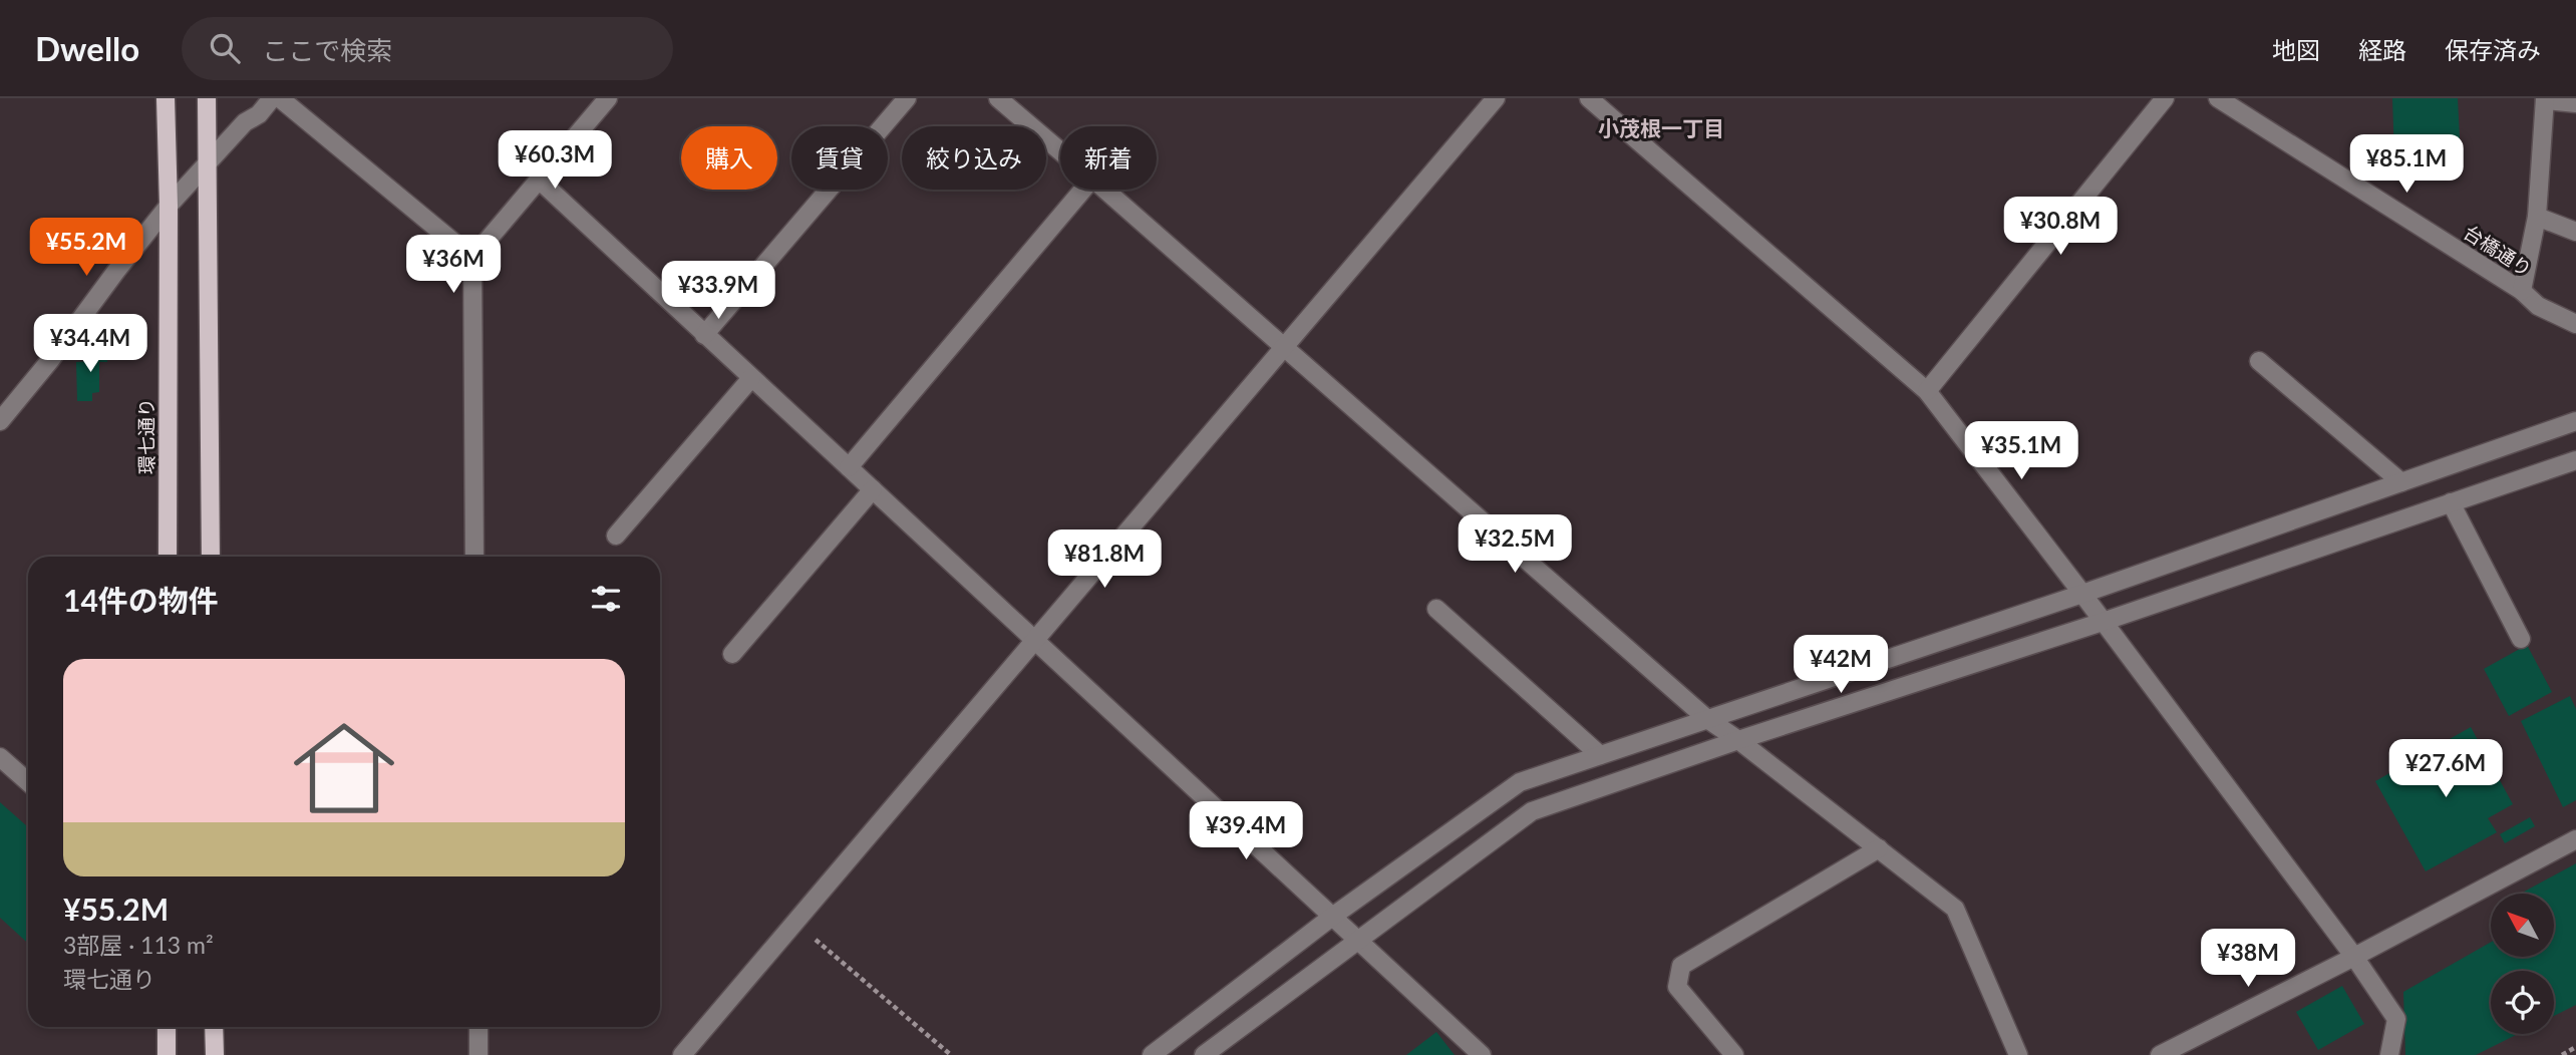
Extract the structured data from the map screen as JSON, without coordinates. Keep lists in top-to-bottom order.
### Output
{
  "streets": {
    "main road": ["環七通り"],
    "street": ["台橋通り"]
  },
  "districts": ["小茂根一丁目"],
  "north": "top left",
  "page": {
    "header": "Dwello",
    "search": "ここで検索",
    "nav": ["地図", "経路", "保存済み"],
    "chip": [
      "購入",
      "賃貸",
      "絞り込み",
      "新着"
    ],
    "price": [
      "¥60.3M",
      "¥85.1M",
      "¥30.8M",
      "¥55.2M",
      "¥36M",
      "¥33.9M",
      "¥34.4M",
      "¥35.1M",
      "¥32.5M",
      "¥81.8M",
      "¥42M",
      "¥27.6M",
      "¥39.4M",
      "¥38M"
    ],
    "heading": "14件の物件",
    "list": [
      {
        "name": "¥55.2M",
        "note": "3部屋 · 113 m² · 環七通り"
      }
    ]
  }
}
